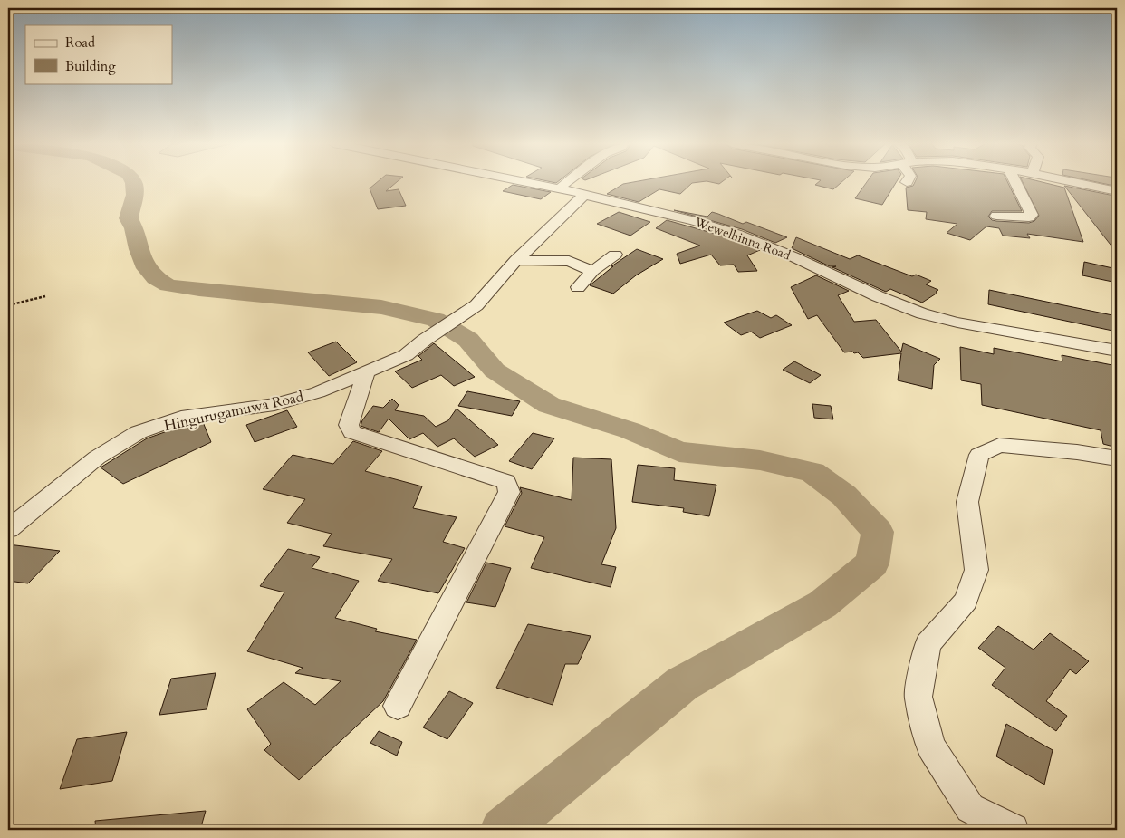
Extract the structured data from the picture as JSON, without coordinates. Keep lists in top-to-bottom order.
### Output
{
  "streets": {
    "street": ["Wewelhinna Road", "Hingurugamuwa Road"]
  },
  "legend": ["Road", "Building"]
}
